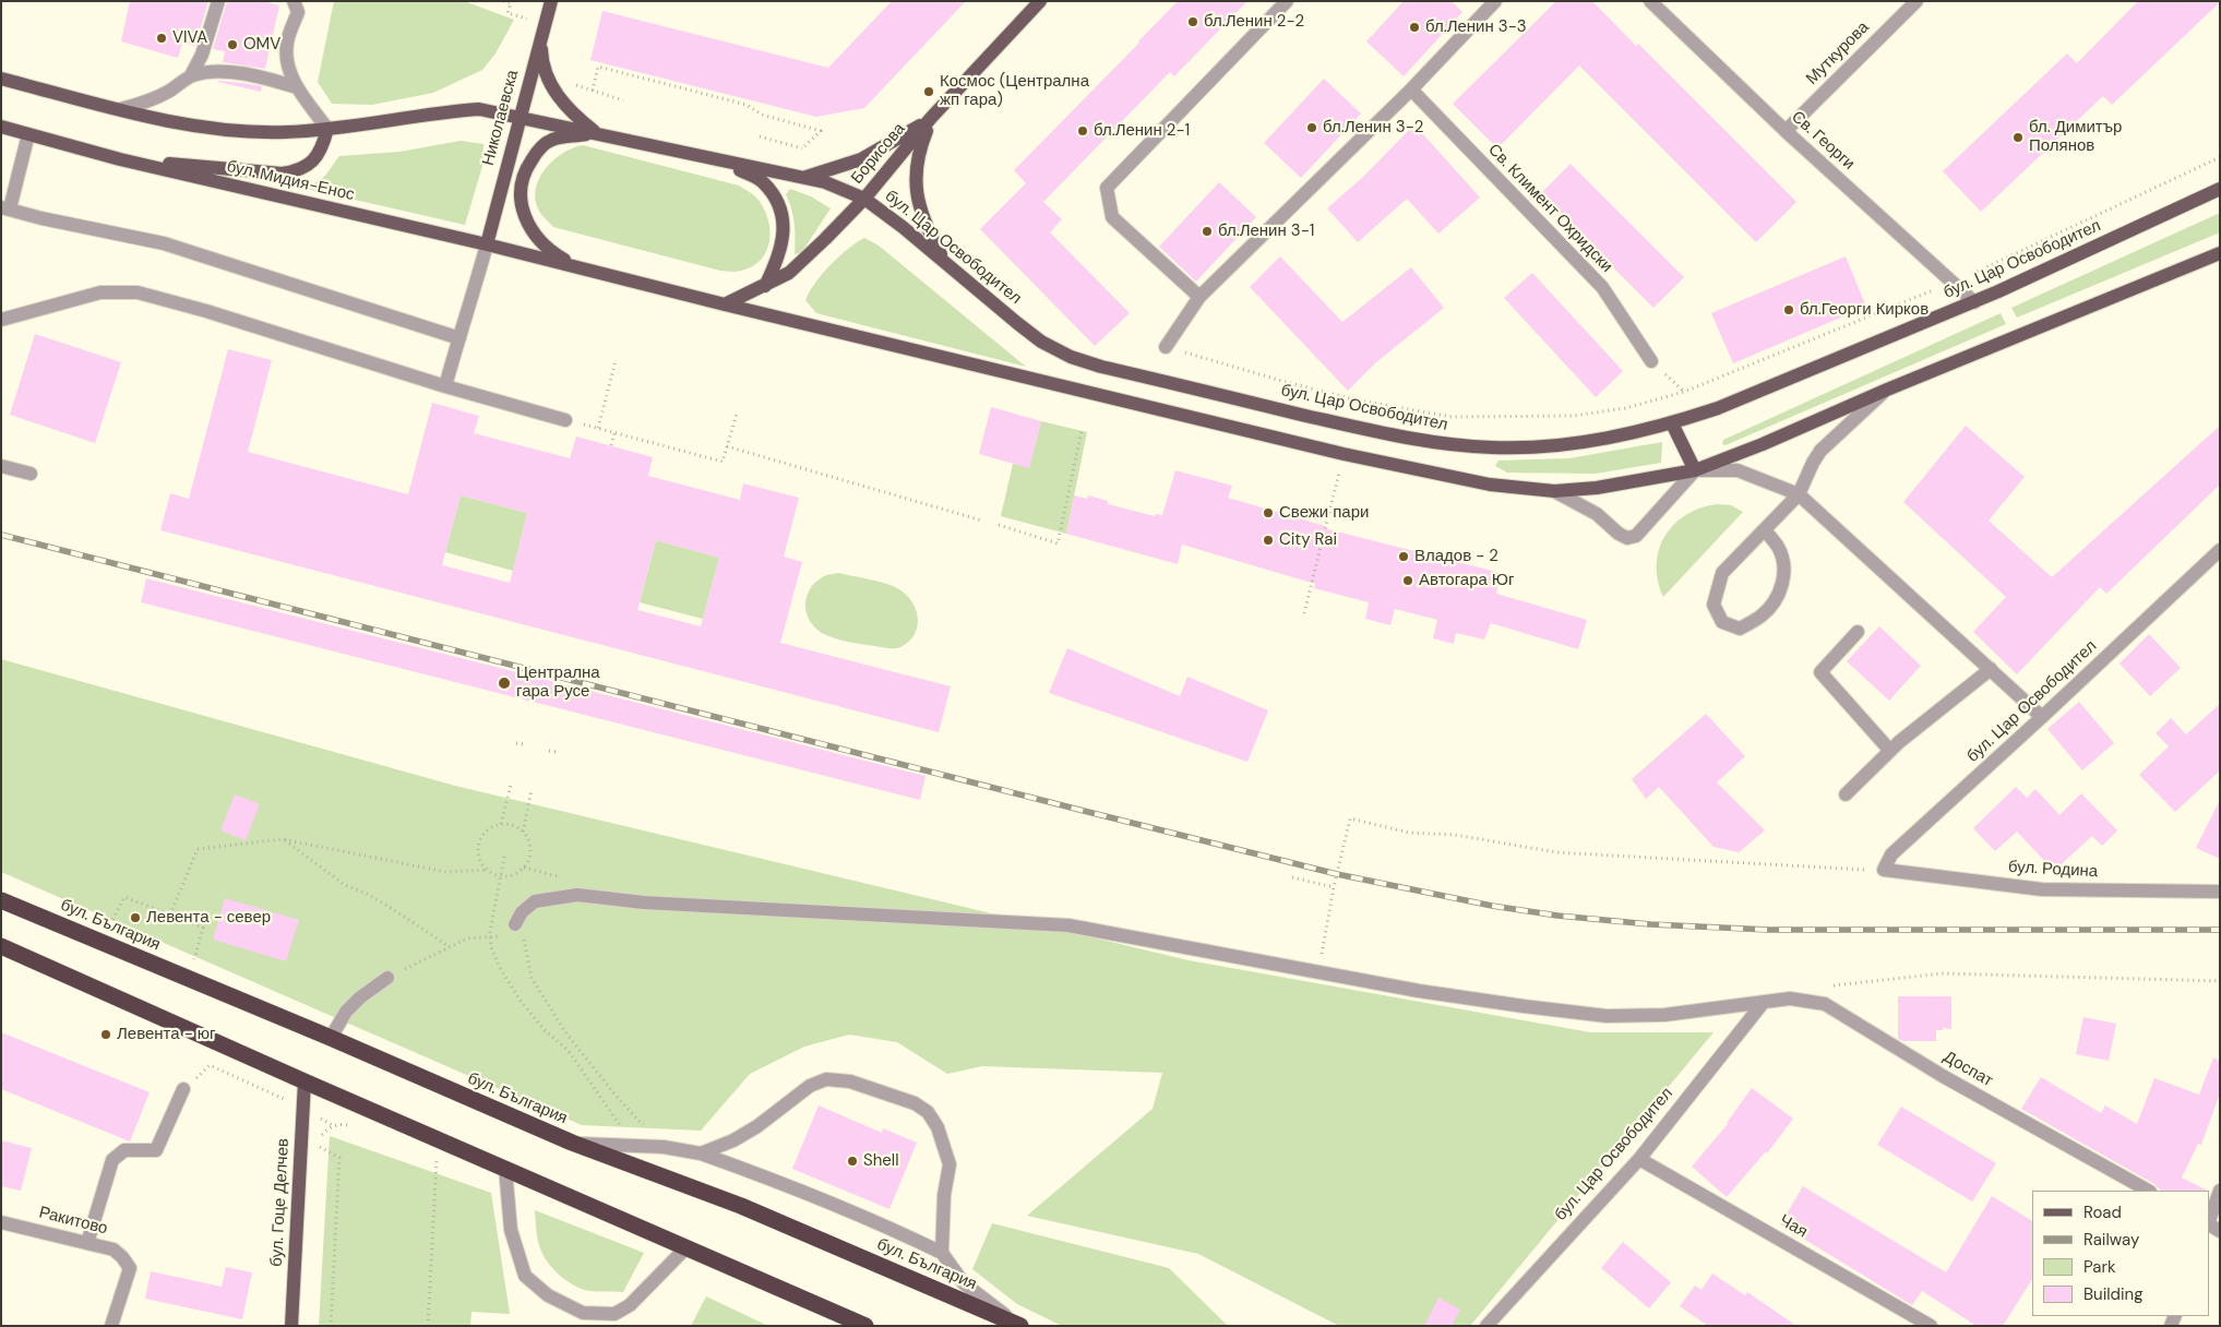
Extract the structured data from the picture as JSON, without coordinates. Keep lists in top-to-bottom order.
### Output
{
  "streets": {
    "highway": ["бул. България"],
    "main road": [
      "Николаевска",
      "Борисова",
      "бул. Мидия-Енос",
      "бул. Цар Освободител",
      "бул. Гоце Делчев"
    ],
    "street": [
      "Муткурова",
      "Св. Георги",
      "Св. Климент Охридски",
      "бул. Родина",
      "Доспат",
      "Ракитово",
      "Чая"
    ]
  },
  "crossings": [
    ["Муткурова", "Св. Георги"],
    ["Николаевска", "бул. Мидия-Енос"],
    ["Николаевска", "бул. Цар Освободител"],
    ["Св. Георги", "бул. Цар Освободител"],
    ["Борисова", "бул. Цар Освободител"],
    ["бул. Цар Освободител", "бул. Родина"],
    ["бул. Цар Освободител", "Доспат"],
    ["бул. Цар Освободител", "Чая"]
  ],
  "places": [
    "бл.Ленин 2-2",
    "бл.Ленин 3-3",
    "VIVA",
    "OMV",
    "Космос (Централна жп гара)",
    "бл.Ленин 3-2",
    "бл.Ленин 2-1",
    "бл. Димитър Полянов",
    "бл.Ленин 3-1",
    "бл.Георги Кирков",
    "Свежи пари",
    "City Rai",
    "Владов - 2",
    "Автогара Юг",
    "Централна гара Русе",
    "Левента - север",
    "Левента - юг",
    "Shell"
  ],
  "legend": [
    "Road",
    "Railway",
    "Park",
    "Building"
  ]
}
